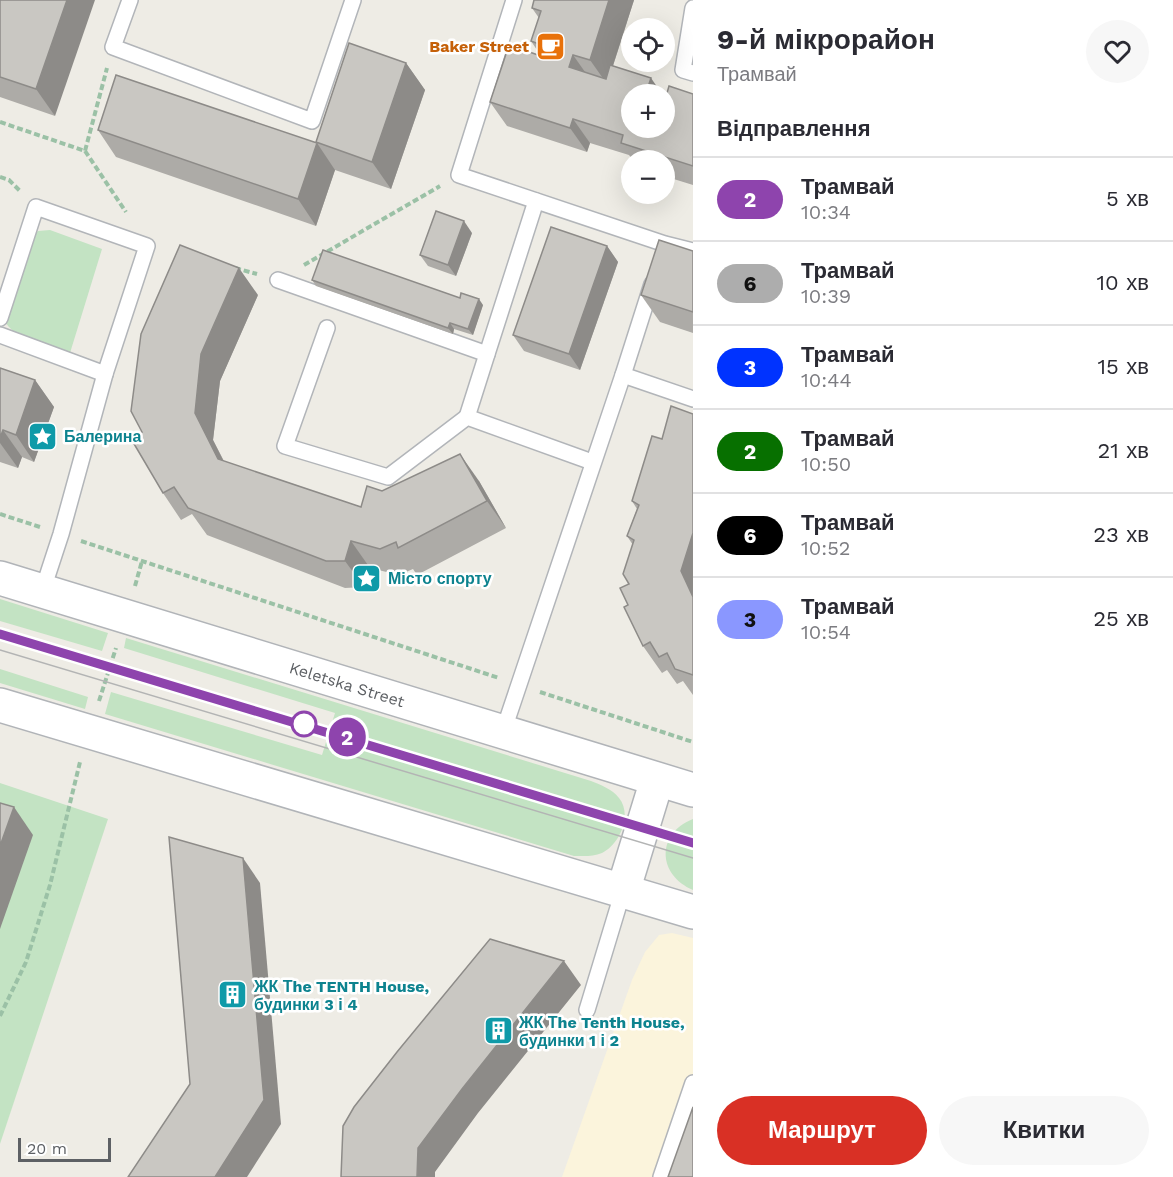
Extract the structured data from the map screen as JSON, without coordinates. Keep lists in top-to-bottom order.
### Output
{
  "streets": {
    "main road": ["Keletska Street"]
  },
  "places": {
    "cafe": ["Baker Street"],
    "place": ["Балерина", "Місто спорту"],
    "building": ["ЖК Тhe TENTH House, будинки 3 і 4", "ЖК Тhe Tenth House, будинки 1 і 2"]
  },
  "lines": ["tram line 2"],
  "scale_bar": "20 m",
  "page": {
    "on_map": "2",
    "heading": [
      ["9-й мікрорайон", "Трамвай"],
      "Відправлення"
    ],
    "map_buttons": ["+", "−"],
    "list": [
      {
        "mark": "2",
        "name": "Трамвай",
        "note": "10:34",
        "value": "5 хв"
      },
      {
        "mark": "6",
        "name": "Трамвай",
        "note": "10:39",
        "value": "10 хв"
      },
      {
        "mark": "3",
        "name": "Трамвай",
        "note": "10:44",
        "value": "15 хв"
      },
      {
        "mark": "2",
        "name": "Трамвай",
        "note": "10:50",
        "value": "21 хв"
      },
      {
        "mark": "6",
        "name": "Трамвай",
        "note": "10:52",
        "value": "23 хв"
      },
      {
        "mark": "3",
        "name": "Трамвай",
        "note": "10:54",
        "value": "25 хв"
      }
    ],
    "buttons": ["Маршрут", "Квитки"],
    "scale": "20 m"
  }
}
